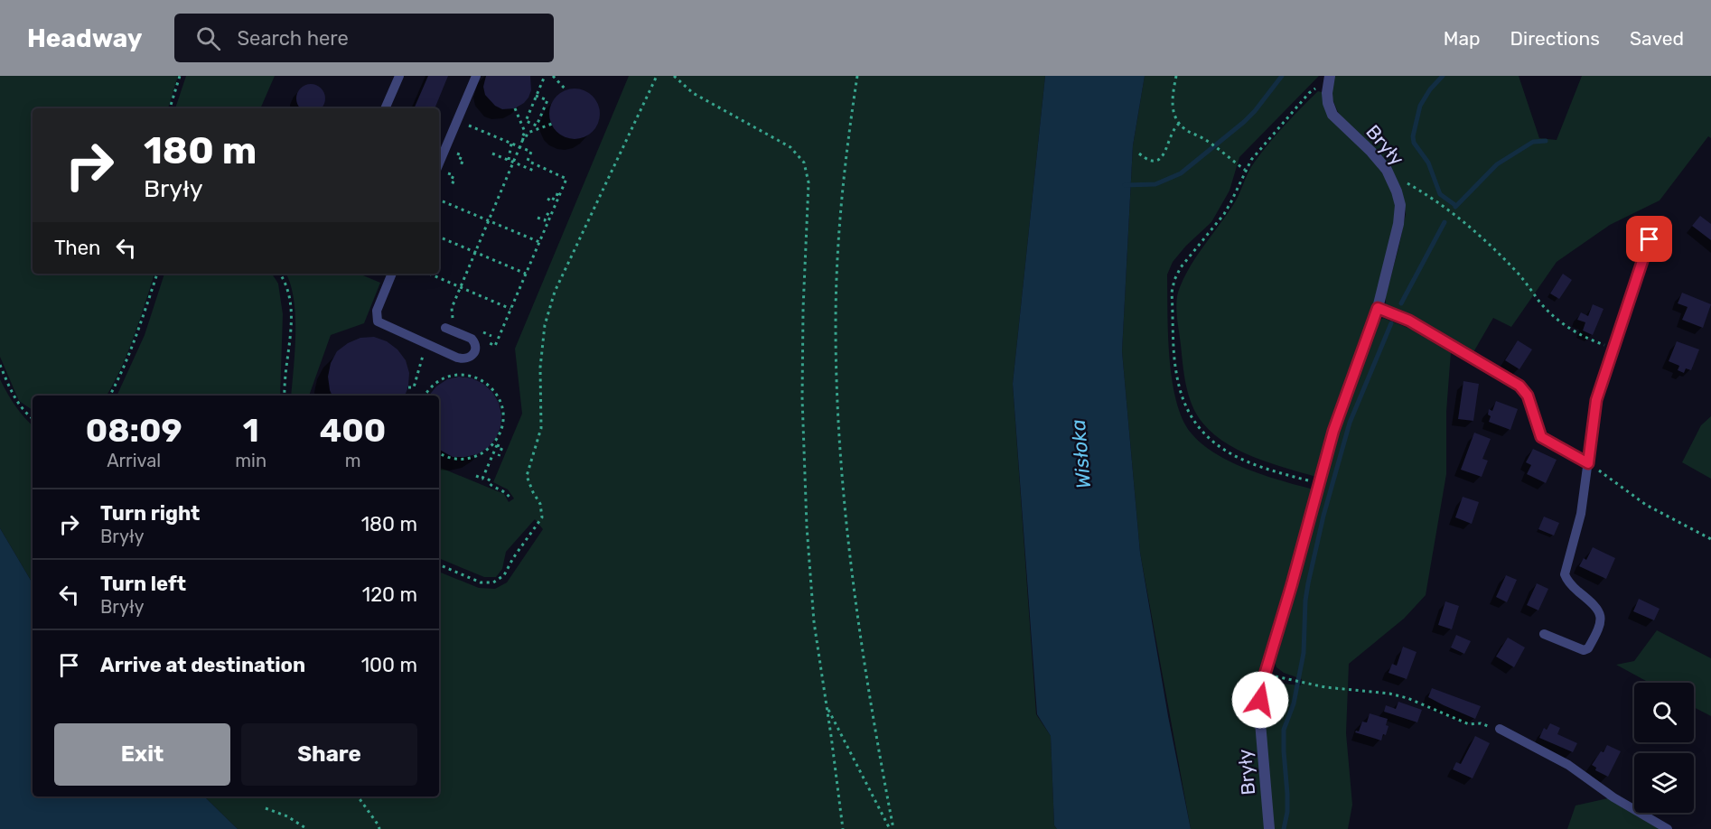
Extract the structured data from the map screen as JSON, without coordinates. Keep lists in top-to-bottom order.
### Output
{
  "streets": {
    "street": ["Bryły"]
  },
  "water": ["Wisłoka"],
  "page": {
    "header": "Headway",
    "search": "Search here",
    "nav": ["Map", "Directions", "Saved"],
    "turn": ["180 m", "Bryły"],
    "then": "Then",
    "eta": [
      "08:09",
      "Arrival",
      "1",
      "min",
      "400",
      "m"
    ],
    "list": [
      {
        "name": "Turn right",
        "note": "Bryły",
        "value": "180 m"
      },
      {
        "name": "Turn left",
        "note": "Bryły",
        "value": "120 m"
      },
      {
        "name": "Arrive at destination",
        "value": "100 m"
      }
    ],
    "buttons": ["Exit", "Share"]
  }
}
